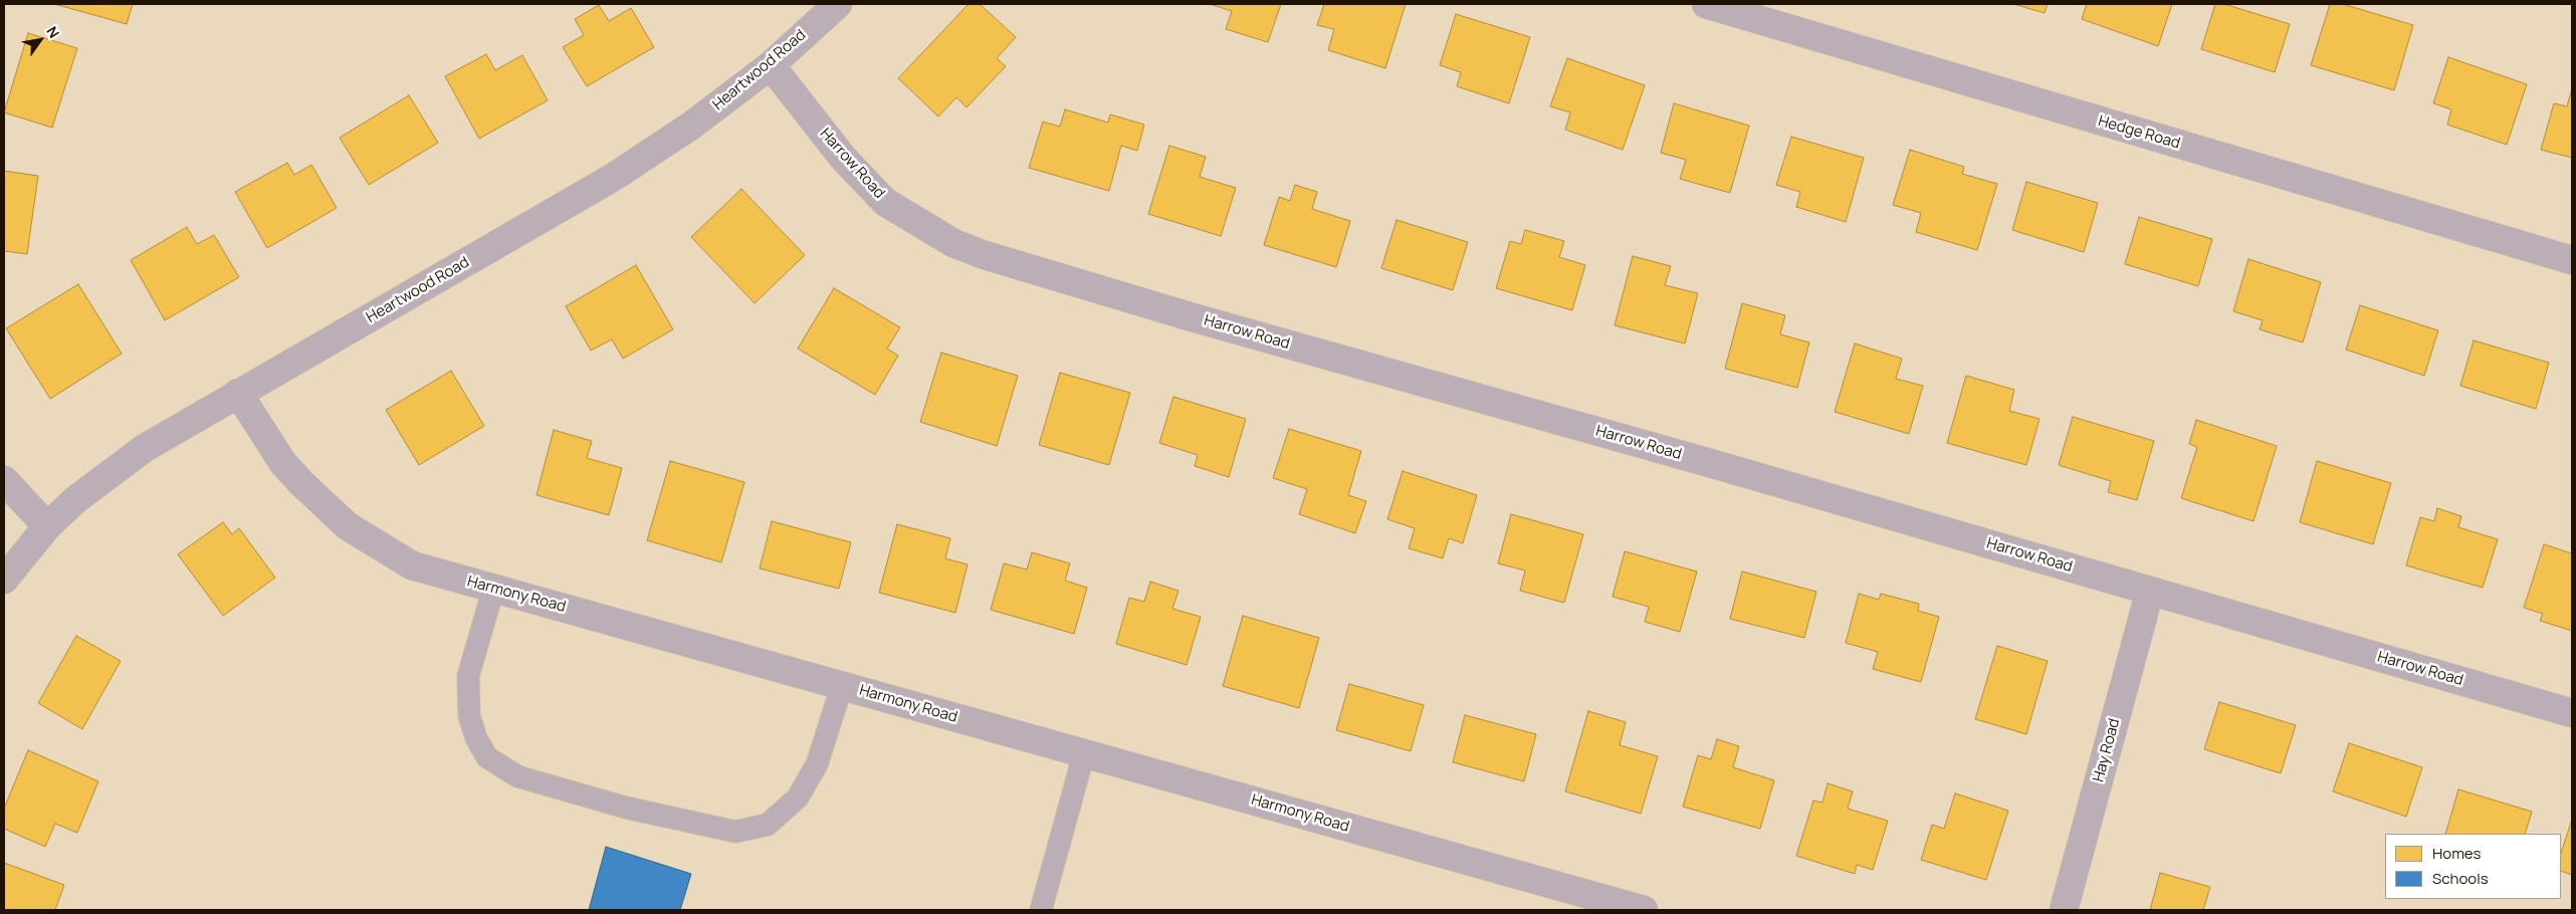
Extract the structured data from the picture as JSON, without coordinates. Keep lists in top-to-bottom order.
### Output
{
  "streets": {
    "street": [
      "Heartwood Road",
      "Hedge Road",
      "Harrow Road",
      "Harmony Road",
      "Hay Road"
    ]
  },
  "crossings": [
    ["Heartwood Road", "Harrow Road"],
    ["Heartwood Road", "Harmony Road"],
    ["Harrow Road", "Hay Road"]
  ],
  "legend": ["Homes", "Schools"],
  "north": "top right"
}
